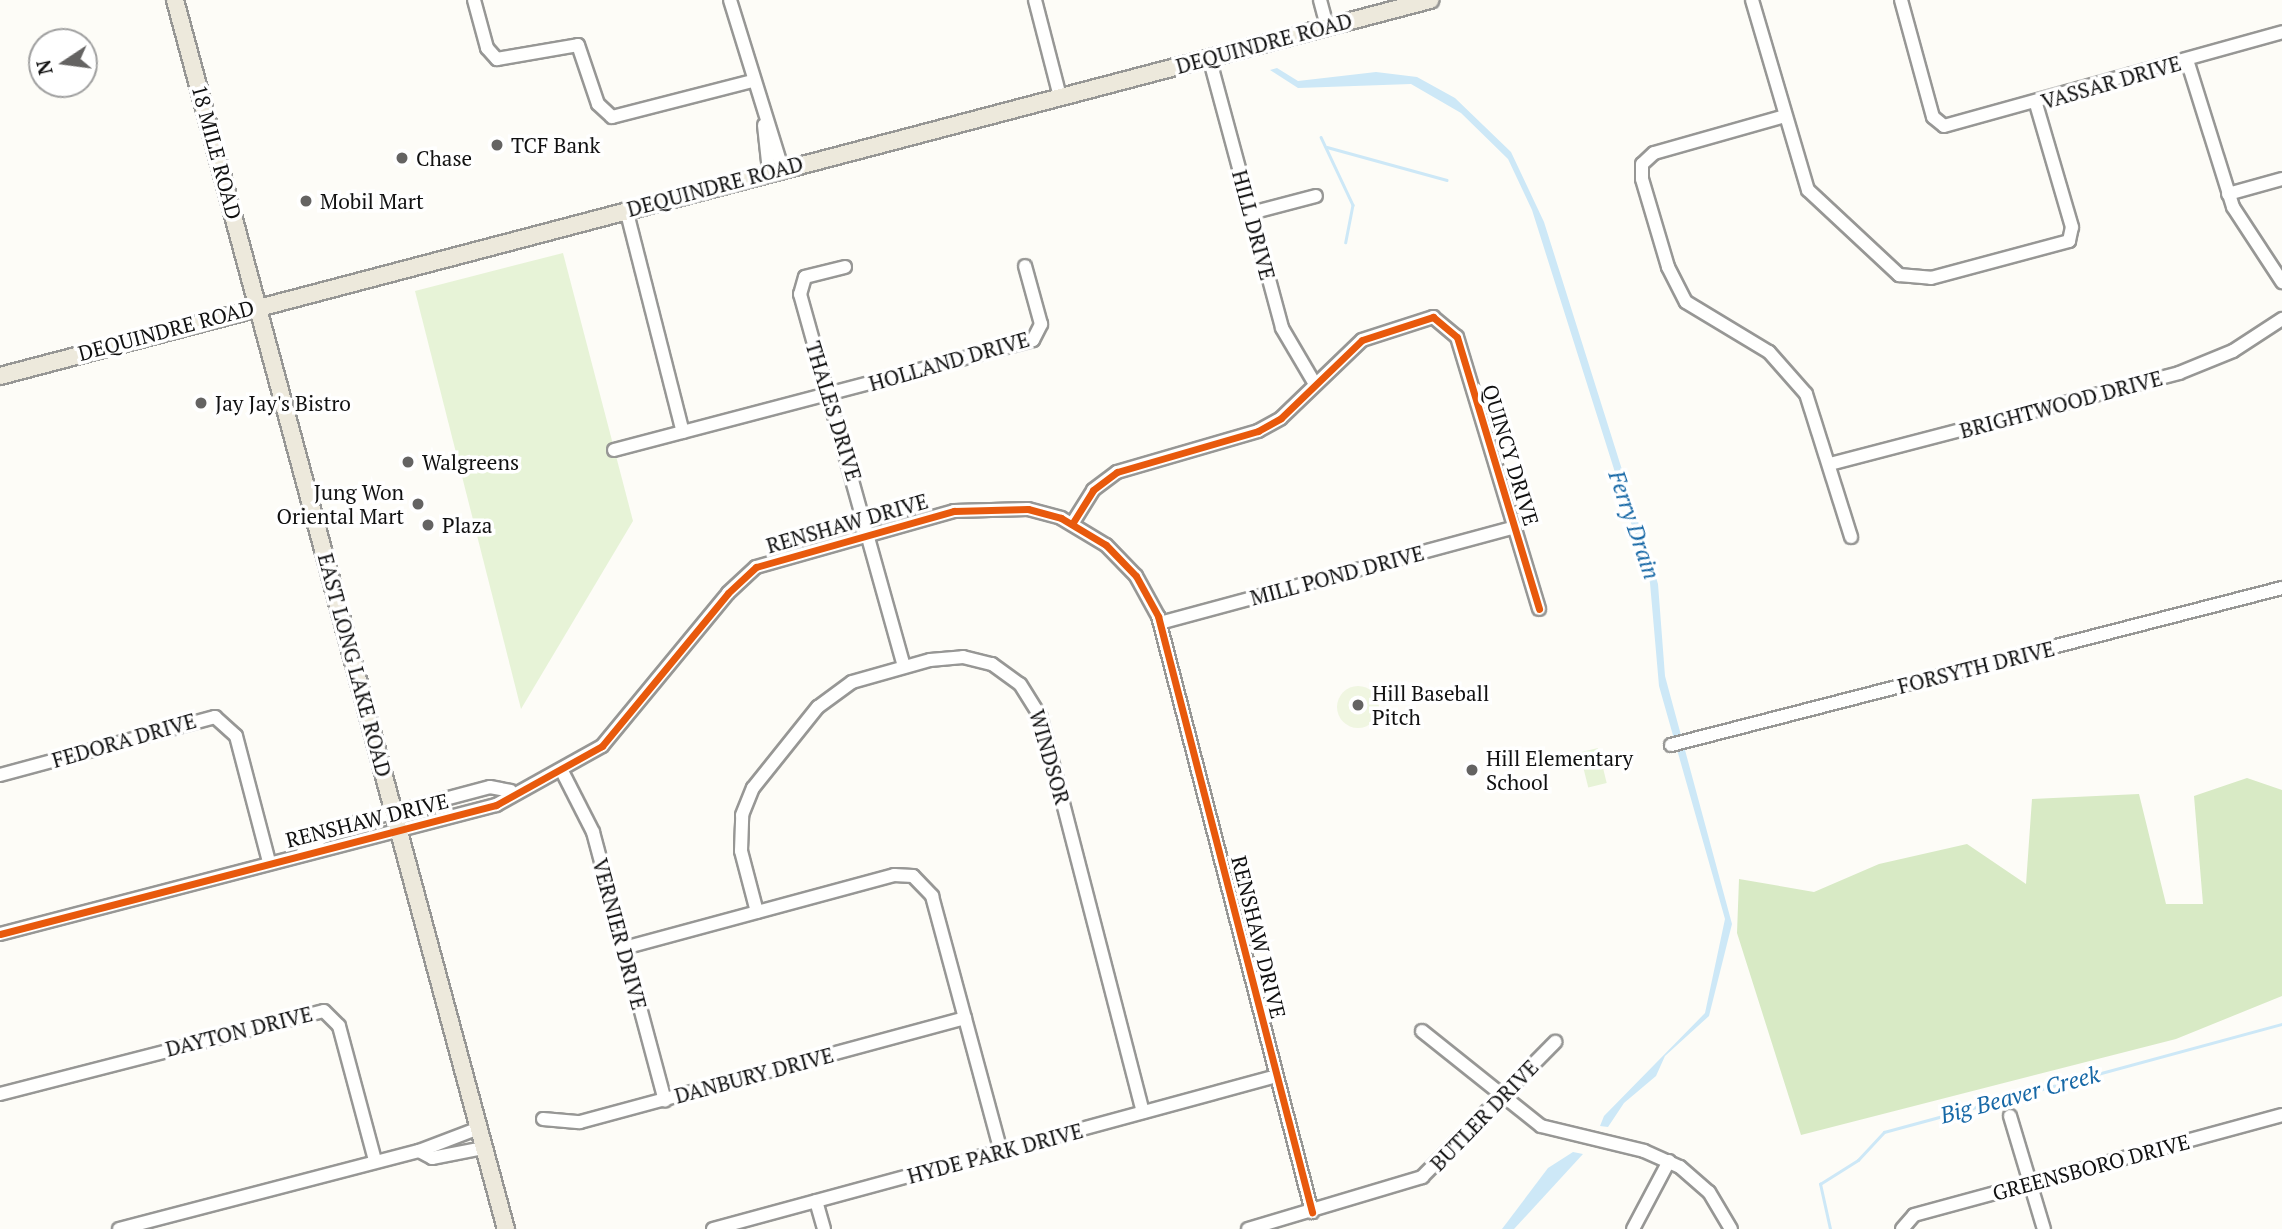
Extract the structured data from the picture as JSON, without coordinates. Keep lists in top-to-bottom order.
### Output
{
  "streets": {
    "main road": ["DEQUINDRE ROAD", "18 MILE ROAD", "EAST LONG LAKE ROAD"],
    "street": [
      "VASSAR DRIVE",
      "HILL DRIVE",
      "HOLLAND DRIVE",
      "BRIGHTWOOD DRIVE",
      "THALES DRIVE",
      "QUINCY DRIVE",
      "RENSHAW DRIVE",
      "MILL POND DRIVE",
      "FORSYTH DRIVE",
      "FEDORA DRIVE",
      "WINDSOR",
      "VERNIER DRIVE",
      "DAYTON DRIVE",
      "DANBURY DRIVE",
      "BUTLER DRIVE",
      "HYDE PARK DRIVE",
      "GREENSBORO DRIVE"
    ]
  },
  "crossings": [
    ["DEQUINDRE ROAD", "18 MILE ROAD"],
    ["DEQUINDRE ROAD", "HILL DRIVE"],
    ["DEQUINDRE ROAD", "EAST LONG LAKE ROAD"],
    ["18 MILE ROAD", "EAST LONG LAKE ROAD"],
    ["HILL DRIVE", "QUINCY DRIVE"],
    ["HOLLAND DRIVE", "THALES DRIVE"],
    ["THALES DRIVE", "RENSHAW DRIVE"],
    ["THALES DRIVE", "WINDSOR"],
    ["QUINCY DRIVE", "MILL POND DRIVE"],
    ["RENSHAW DRIVE", "MILL POND DRIVE"],
    ["RENSHAW DRIVE", "EAST LONG LAKE ROAD"],
    ["RENSHAW DRIVE", "FEDORA DRIVE"],
    ["RENSHAW DRIVE", "VERNIER DRIVE"],
    ["RENSHAW DRIVE", "BUTLER DRIVE"],
    ["RENSHAW DRIVE", "HYDE PARK DRIVE"],
    ["WINDSOR", "HYDE PARK DRIVE"],
    ["VERNIER DRIVE", "DANBURY DRIVE"]
  ],
  "water": ["Ferry Drain", "Big Beaver Creek"],
  "places": [
    "TCF Bank",
    "Chase",
    "Mobil Mart",
    "Jay Jay's Bistro",
    "Walgreens",
    "Jung Won Oriental Mart",
    "Plaza",
    "Hill Baseball Pitch",
    "Hill Elementary School"
  ],
  "north": "left"
}
